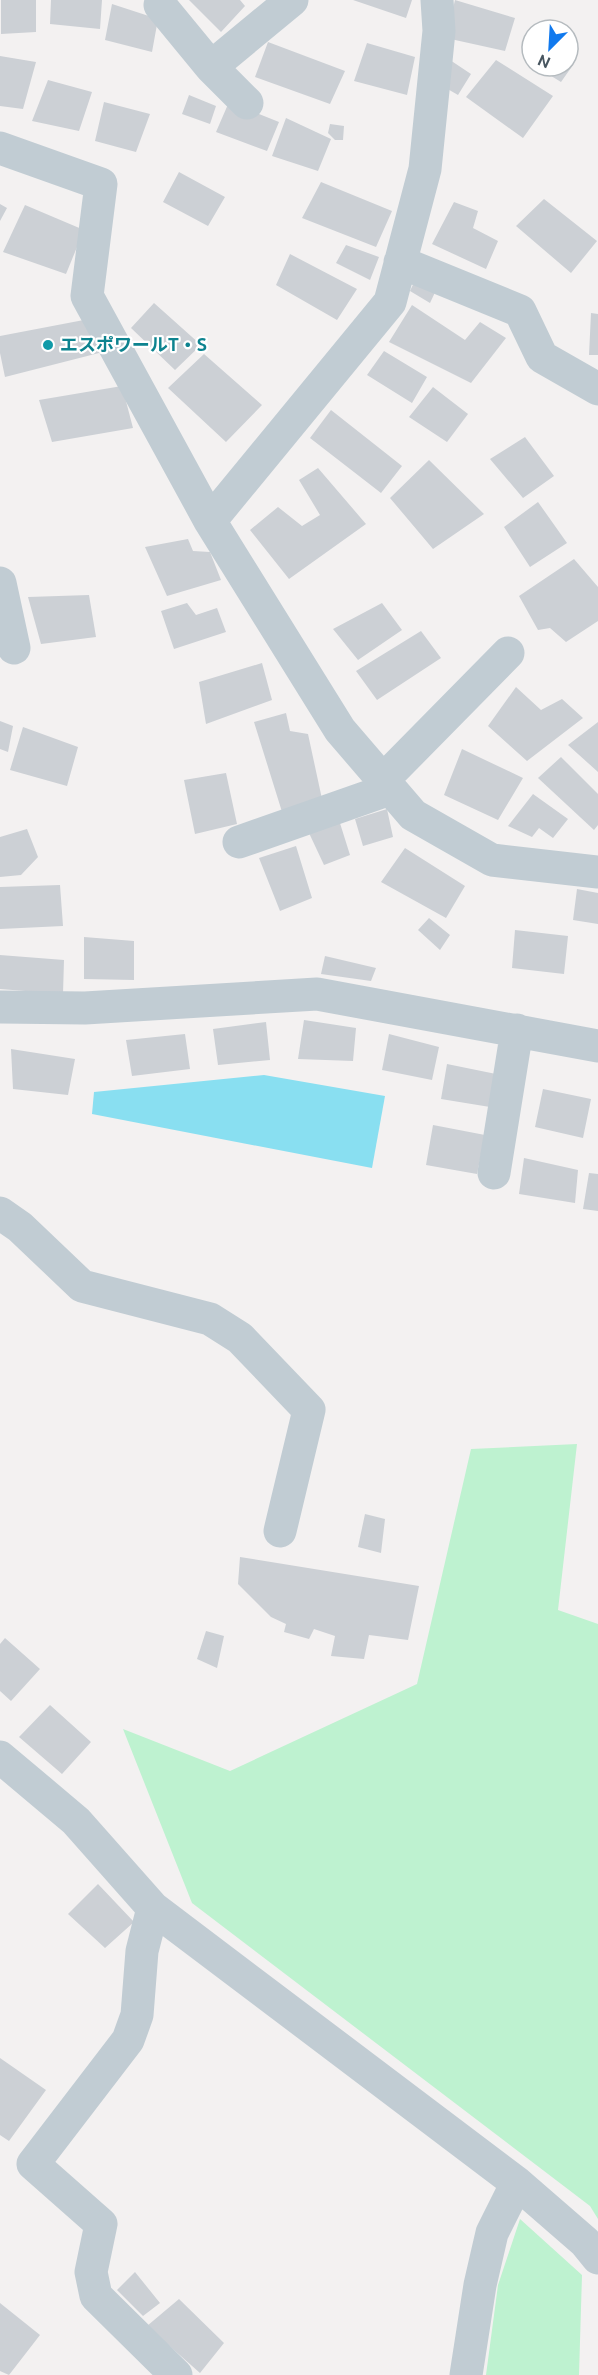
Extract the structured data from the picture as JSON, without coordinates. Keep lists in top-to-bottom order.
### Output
{
  "places": ["エスポワールT・S"],
  "north": "bottom left"
}
